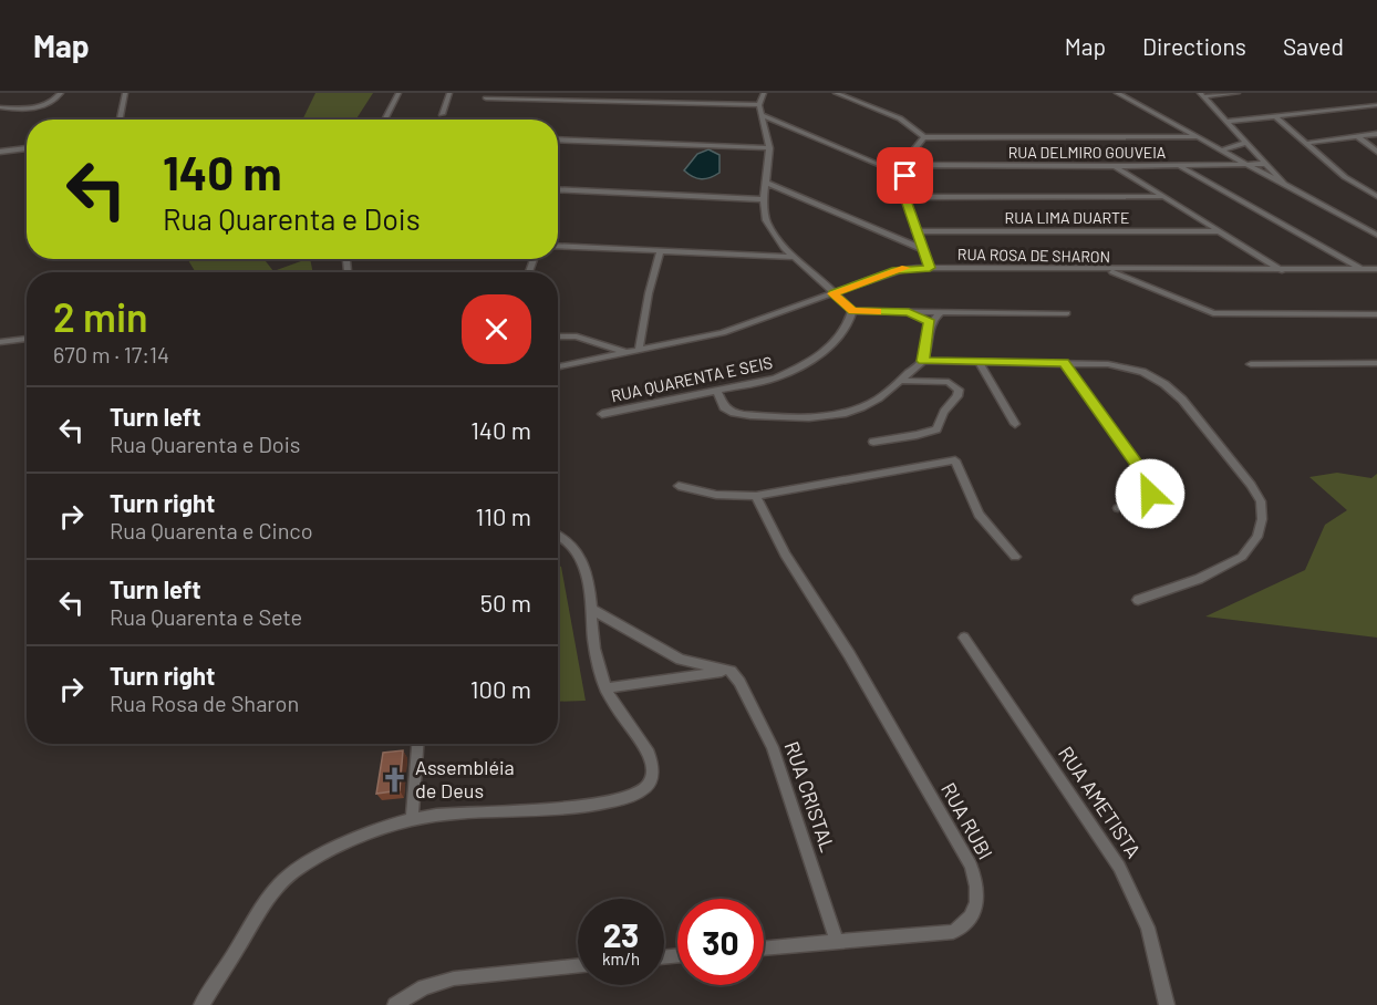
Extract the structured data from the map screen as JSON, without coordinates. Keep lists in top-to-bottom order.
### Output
{
  "streets": {
    "street": [
      "RUA DELMIRO GOUVEIA",
      "RUA LIMA DUARTE",
      "RUA ROSA DE SHARON",
      "RUA QUARENTA E SEIS",
      "RUA CRISTAL",
      "RUA AMETISTA",
      "RUA RUBI"
    ]
  },
  "crossings": [
    ["RUA CRISTAL", "RUA RUBI"]
  ],
  "places": {
    "church": ["Assembléia de Deus"]
  },
  "page": {
    "header": "Map",
    "nav": ["Map", "Directions", "Saved"],
    "turn": ["140 m", "Rua Quarenta e Dois"],
    "heading": ["2 min", "670 m · 17:14"],
    "list": [
      {
        "name": "Turn left",
        "note": "Rua Quarenta e Dois",
        "value": "140 m"
      },
      {
        "name": "Turn right",
        "note": "Rua Quarenta e Cinco",
        "value": "110 m"
      },
      {
        "name": "Turn left",
        "note": "Rua Quarenta e Sete",
        "value": "50 m"
      },
      {
        "name": "Turn right",
        "note": "Rua Rosa de Sharon",
        "value": "100 m"
      }
    ],
    "speed": "23 km/h",
    "limit": "30"
  }
}
